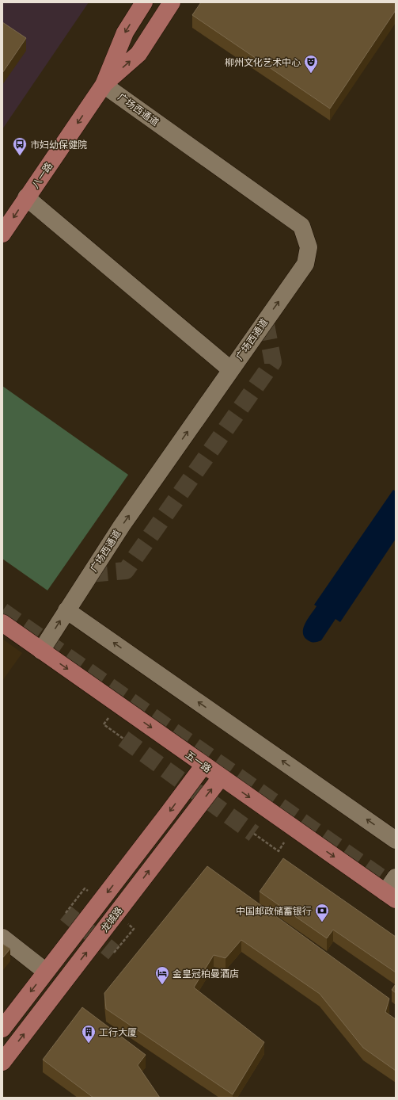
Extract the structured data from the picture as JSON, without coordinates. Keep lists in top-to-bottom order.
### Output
{
  "streets": {
    "main road": ["八一路", "五一路", "龙城路"],
    "street": ["广场西通道"]
  },
  "crossings": [
    ["广场西通道", "八一路"],
    ["广场西通道", "五一路"],
    ["五一路", "龙城路"]
  ],
  "one_way": ["五一路"],
  "places": {
    "theatre": ["柳州文化艺术中心"],
    "bus stop": ["市妇幼保健院"],
    "bank": ["中国邮政储蓄银行"],
    "hotel": ["金皇冠柏曼酒店"],
    "building": ["工行大厦"]
  }
}
